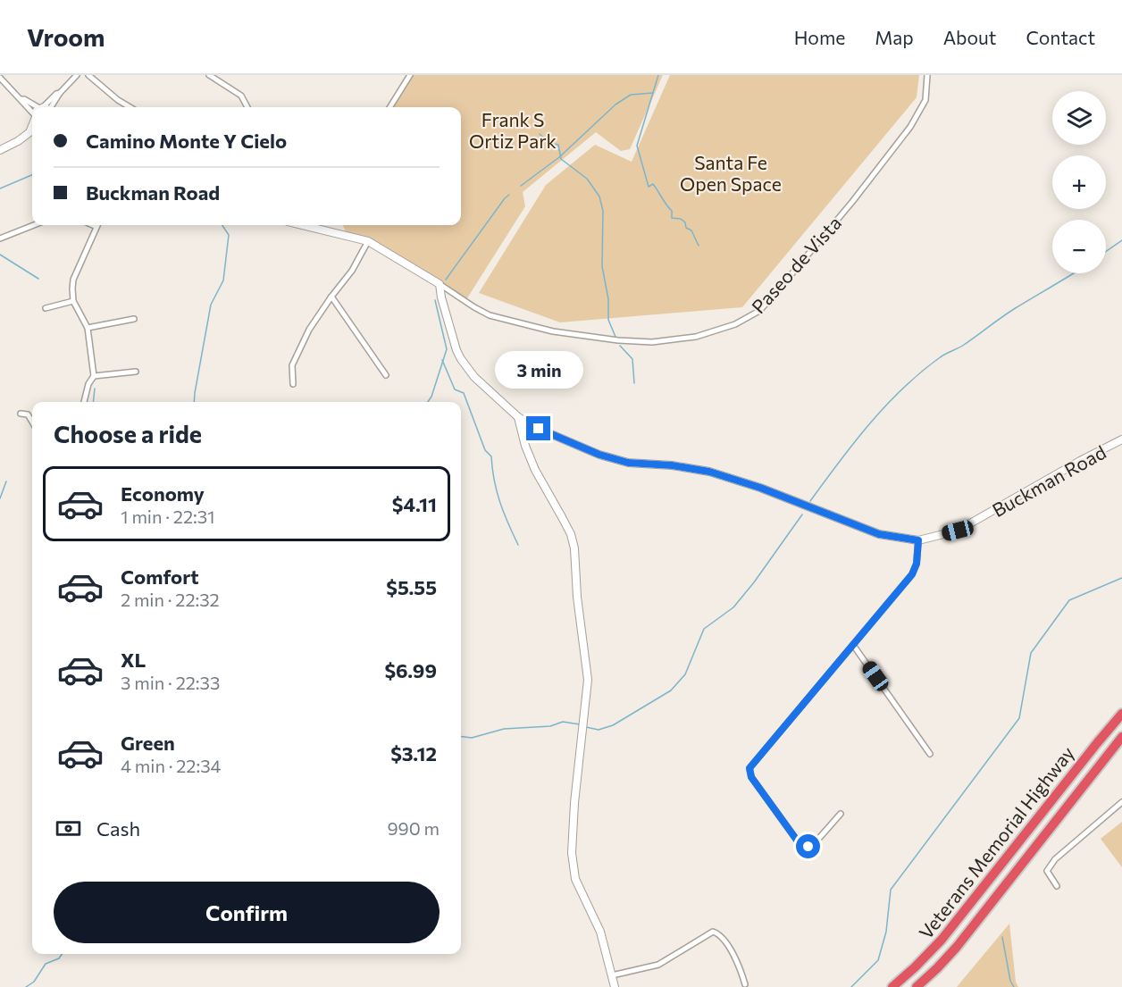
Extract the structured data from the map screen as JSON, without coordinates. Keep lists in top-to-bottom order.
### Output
{
  "streets": {
    "highway": ["Veterans Memorial Highway"],
    "street": ["Paseo de Vista", "Buckman Road"]
  },
  "crossings": [
    ["Paseo de Vista", "Buckman Road"]
  ],
  "parks": ["Frank S Ortiz Park", "Santa Fe Open Space"],
  "page": {
    "header": "Vroom",
    "nav": [
      "Home",
      "Map",
      "About",
      "Contact"
    ],
    "map_buttons": ["+", "−"],
    "banner": ["Camino Monte Y Cielo", "Buckman Road"],
    "bubble": "3 min",
    "heading": "Choose a ride",
    "list": [
      {
        "name": "Economy",
        "note": "1 min · 22:31",
        "value": "$4.11"
      },
      {
        "name": "Comfort",
        "note": "2 min · 22:32",
        "value": "$5.55"
      },
      {
        "name": "XL",
        "note": "3 min · 22:33",
        "value": "$6.99"
      },
      {
        "name": "Green",
        "note": "4 min · 22:34",
        "value": "$3.12"
      }
    ],
    "pay": ["Cash", "990 m"],
    "buttons": "Confirm"
  }
}
